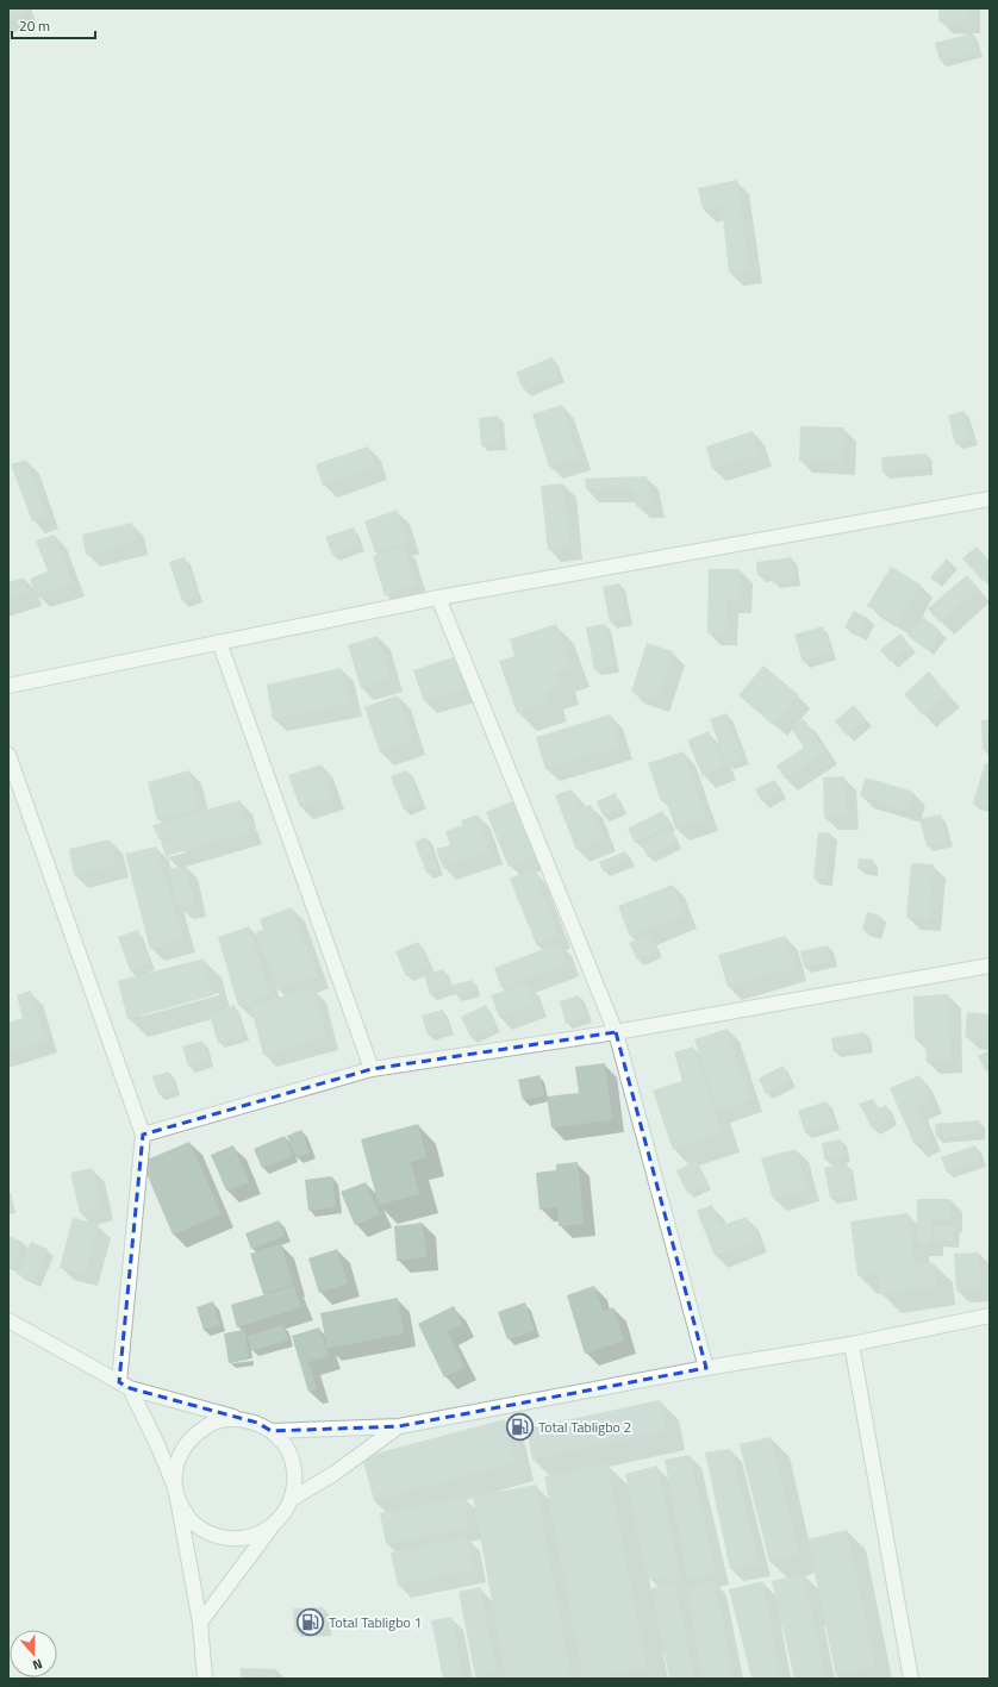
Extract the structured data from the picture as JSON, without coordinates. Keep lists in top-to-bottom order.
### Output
{
  "places": {
    "fuel station": ["Total Tabligbo 2", "Total Tabligbo 1"]
  },
  "scale_bar": "20 m",
  "north": "bottom"
}
